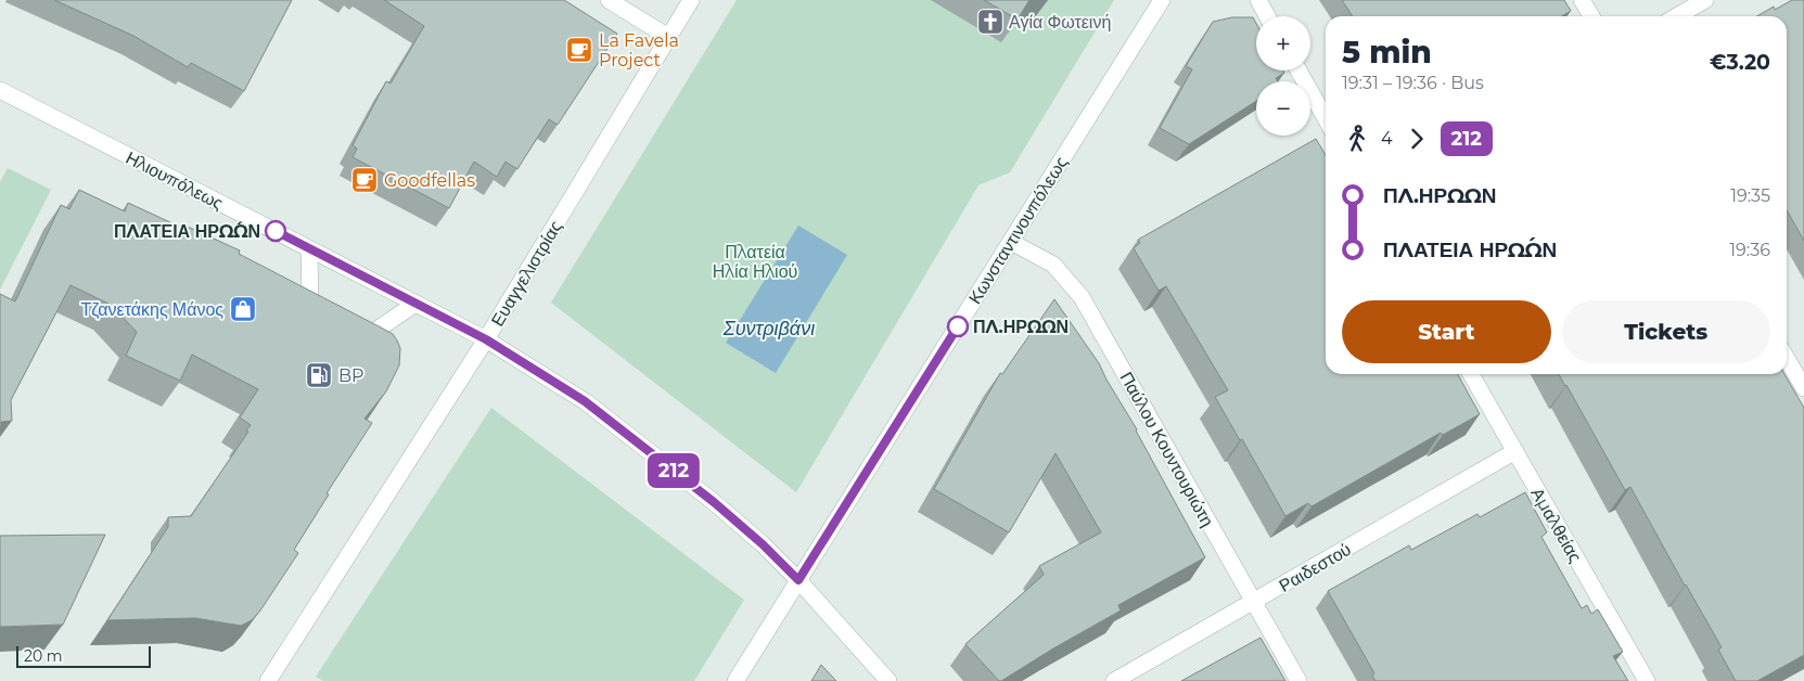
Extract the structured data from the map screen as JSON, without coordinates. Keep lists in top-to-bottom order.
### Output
{
  "streets": {
    "street": [
      "Ηλιουπόλεως",
      "Κωνσταντινουπόλεως",
      "Ευαγγελιστρίας",
      "Παύλου Κουντουριώτη",
      "Αμαλθείας",
      "Ραιδεστού"
    ]
  },
  "crossings": [
    ["Ηλιουπόλεως", "Κωνσταντινουπόλεως"],
    ["Ηλιουπόλεως", "Ευαγγελιστρίας"],
    ["Κωνσταντινουπόλεως", "Παύλου Κουντουριώτη"],
    ["Παύλου Κουντουριώτη", "Ραιδεστού"],
    ["Αμαλθείας", "Ραιδεστού"]
  ],
  "water": ["Συντριβάνι"],
  "parks": ["Πλατεία Ηλία Ηλιού"],
  "places": {
    "church": ["Αγία Φωτεινή"],
    "cafe": ["La Favela Project", "Goodfellas"],
    "other": ["ΠΛΑΤΕΙΑ ΗΡΏΩΝ", "ΠΛ.ΗΡΩΩΝ"],
    "shop": ["Τζανετάκης Μάνος"],
    "fuel station": ["BP"]
  },
  "lines": ["bus line 212"],
  "scale_bar": "20 m",
  "page": {
    "on_map": "212",
    "map_buttons": ["+", "−"],
    "heading": ["5 min", "19:31 – 19:36 · Bus", "€3.20"],
    "legs": ["4", "212"],
    "list": [
      {
        "name": "ΠΛ.ΗΡΩΩΝ",
        "value": "19:35"
      },
      {
        "name": "ΠΛΑΤΕΙΑ ΗΡΏΩΝ",
        "value": "19:36"
      }
    ],
    "buttons": ["Start", "Tickets"],
    "scale": "20 m"
  }
}
